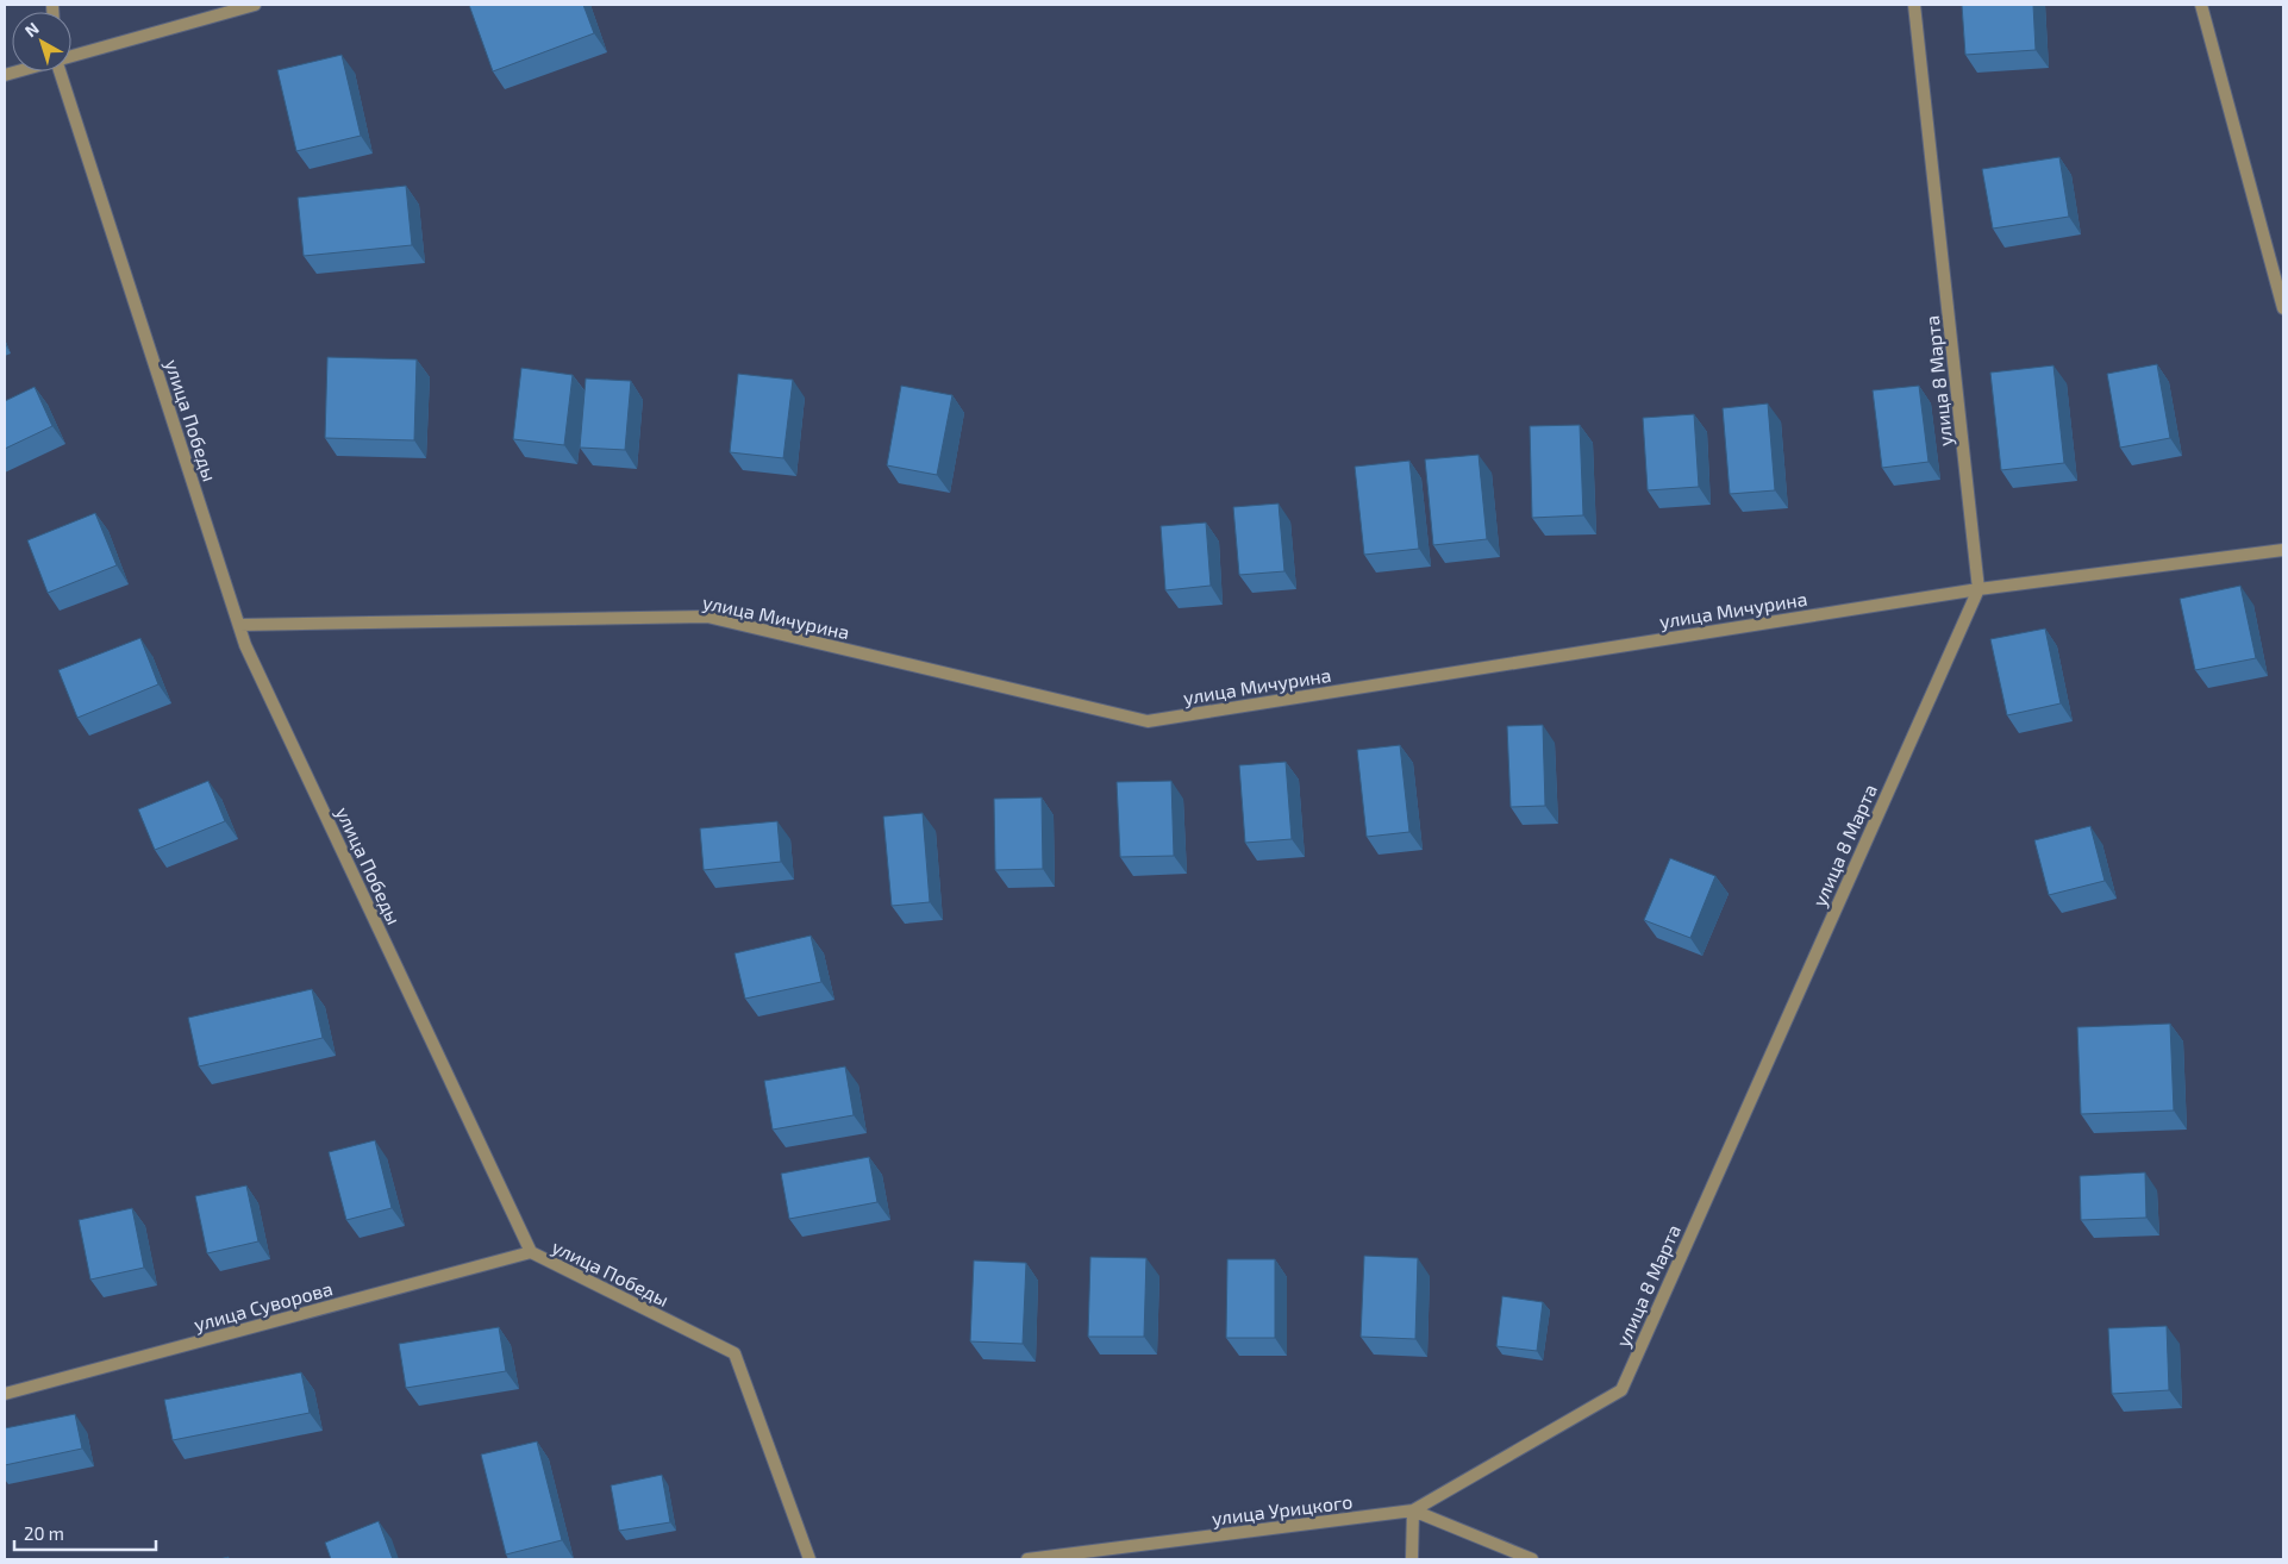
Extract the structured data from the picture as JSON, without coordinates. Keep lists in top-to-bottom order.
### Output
{
  "streets": {
    "street": [
      "улица 8 Марта",
      "улица Победы",
      "улица Мичурина",
      "улица Суворова",
      "улица Урицкого"
    ]
  },
  "crossings": [
    ["улица 8 Марта", "улица Мичурина"],
    ["улица 8 Марта", "улица Урицкого"],
    ["улица Победы", "улица Мичурина"],
    ["улица Победы", "улица Суворова"]
  ],
  "scale_bar": "20 m",
  "north": "top left"
}
